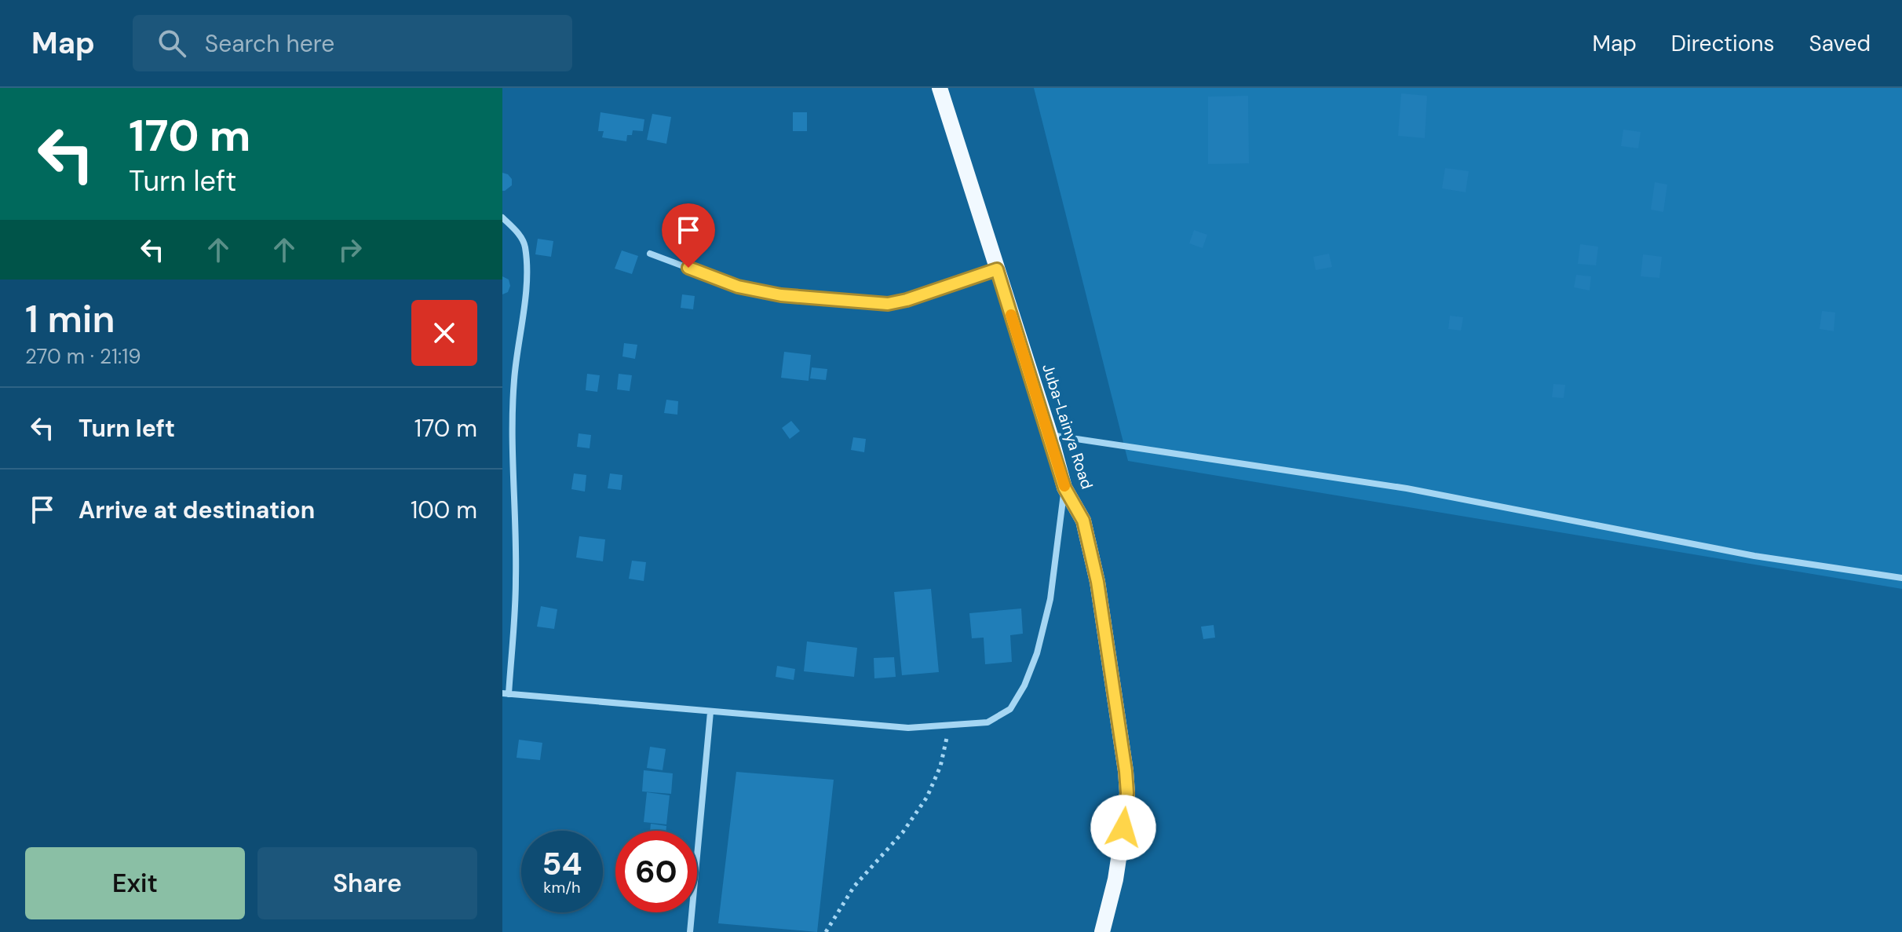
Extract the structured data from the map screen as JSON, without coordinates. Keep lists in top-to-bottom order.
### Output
{
  "streets": {
    "main road": ["Juba-Lainya Road"]
  },
  "page": {
    "header": "Map",
    "search": "Search here",
    "nav": ["Map", "Directions", "Saved"],
    "turn": ["170 m", "Turn left"],
    "heading": ["1 min", "270 m · 21:19"],
    "list": [
      {
        "name": "Turn left",
        "value": "170 m"
      },
      {
        "name": "Arrive at destination",
        "value": "100 m"
      }
    ],
    "speed": "54 km/h",
    "limit": "60",
    "buttons": ["Exit", "Share"]
  }
}
